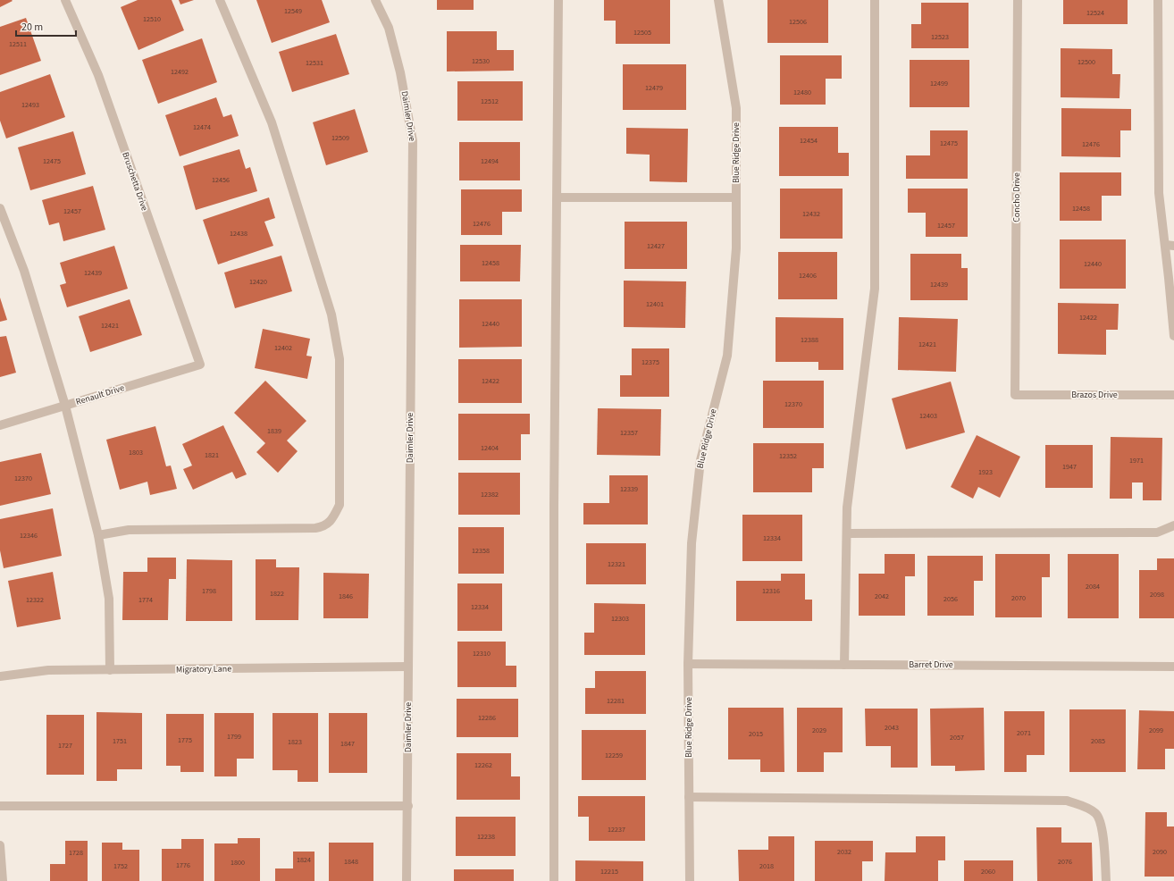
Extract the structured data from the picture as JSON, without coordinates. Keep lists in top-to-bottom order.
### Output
{
  "streets": {
    "street": [
      "Daimler Drive",
      "Blue Ridge Drive",
      "Bruschetta Drive",
      "Concho Drive",
      "Renault Drive",
      "Brazos Drive",
      "Barret Drive",
      "Migratory Lane"
    ]
  },
  "crossings": [
    ["Daimler Drive", "Migratory Lane"],
    ["Blue Ridge Drive", "Barret Drive"],
    ["Bruschetta Drive", "Renault Drive"],
    ["Concho Drive", "Brazos Drive"]
  ],
  "house_numbers": [
    "12549",
    "12524",
    "12510",
    "12506",
    "12505",
    "12523",
    "12511",
    "12530",
    "12500",
    "12531",
    "12492",
    "12499",
    "12479",
    "12480",
    "12512",
    "12493",
    "12474",
    "12509",
    "12454",
    "12475",
    "12476",
    "12475",
    "12494",
    "12456",
    "12458",
    "12457",
    "12432",
    "12476",
    "12457",
    "12438",
    "12427",
    "12458",
    "12440",
    "12439",
    "12406",
    "12420",
    "12439",
    "12401",
    "12422",
    "12440",
    "12421",
    "12388",
    "12421",
    "12402",
    "12375",
    "12422",
    "12370",
    "12403",
    "1839",
    "12357",
    "12404",
    "1803",
    "1821",
    "12352",
    "1971",
    "1947",
    "1923",
    "12370",
    "12339",
    "12382",
    "12346",
    "12334",
    "12358",
    "12321",
    "2084",
    "1798",
    "12316",
    "1822",
    "2098",
    "1846",
    "2042",
    "2070",
    "2056",
    "12322",
    "1774",
    "12334",
    "12303",
    "12310",
    "12281",
    "12286",
    "2043",
    "2029",
    "2099",
    "2071",
    "2015",
    "1799",
    "2057",
    "1775",
    "1751",
    "2085",
    "1823",
    "1847",
    "1727",
    "12259",
    "12262",
    "12237",
    "12238",
    "2032",
    "2090",
    "1728",
    "1824",
    "1848",
    "2076",
    "1800",
    "1776",
    "1752",
    "2018",
    "12215",
    "2060"
  ],
  "scale_bar": "20 m"
}
